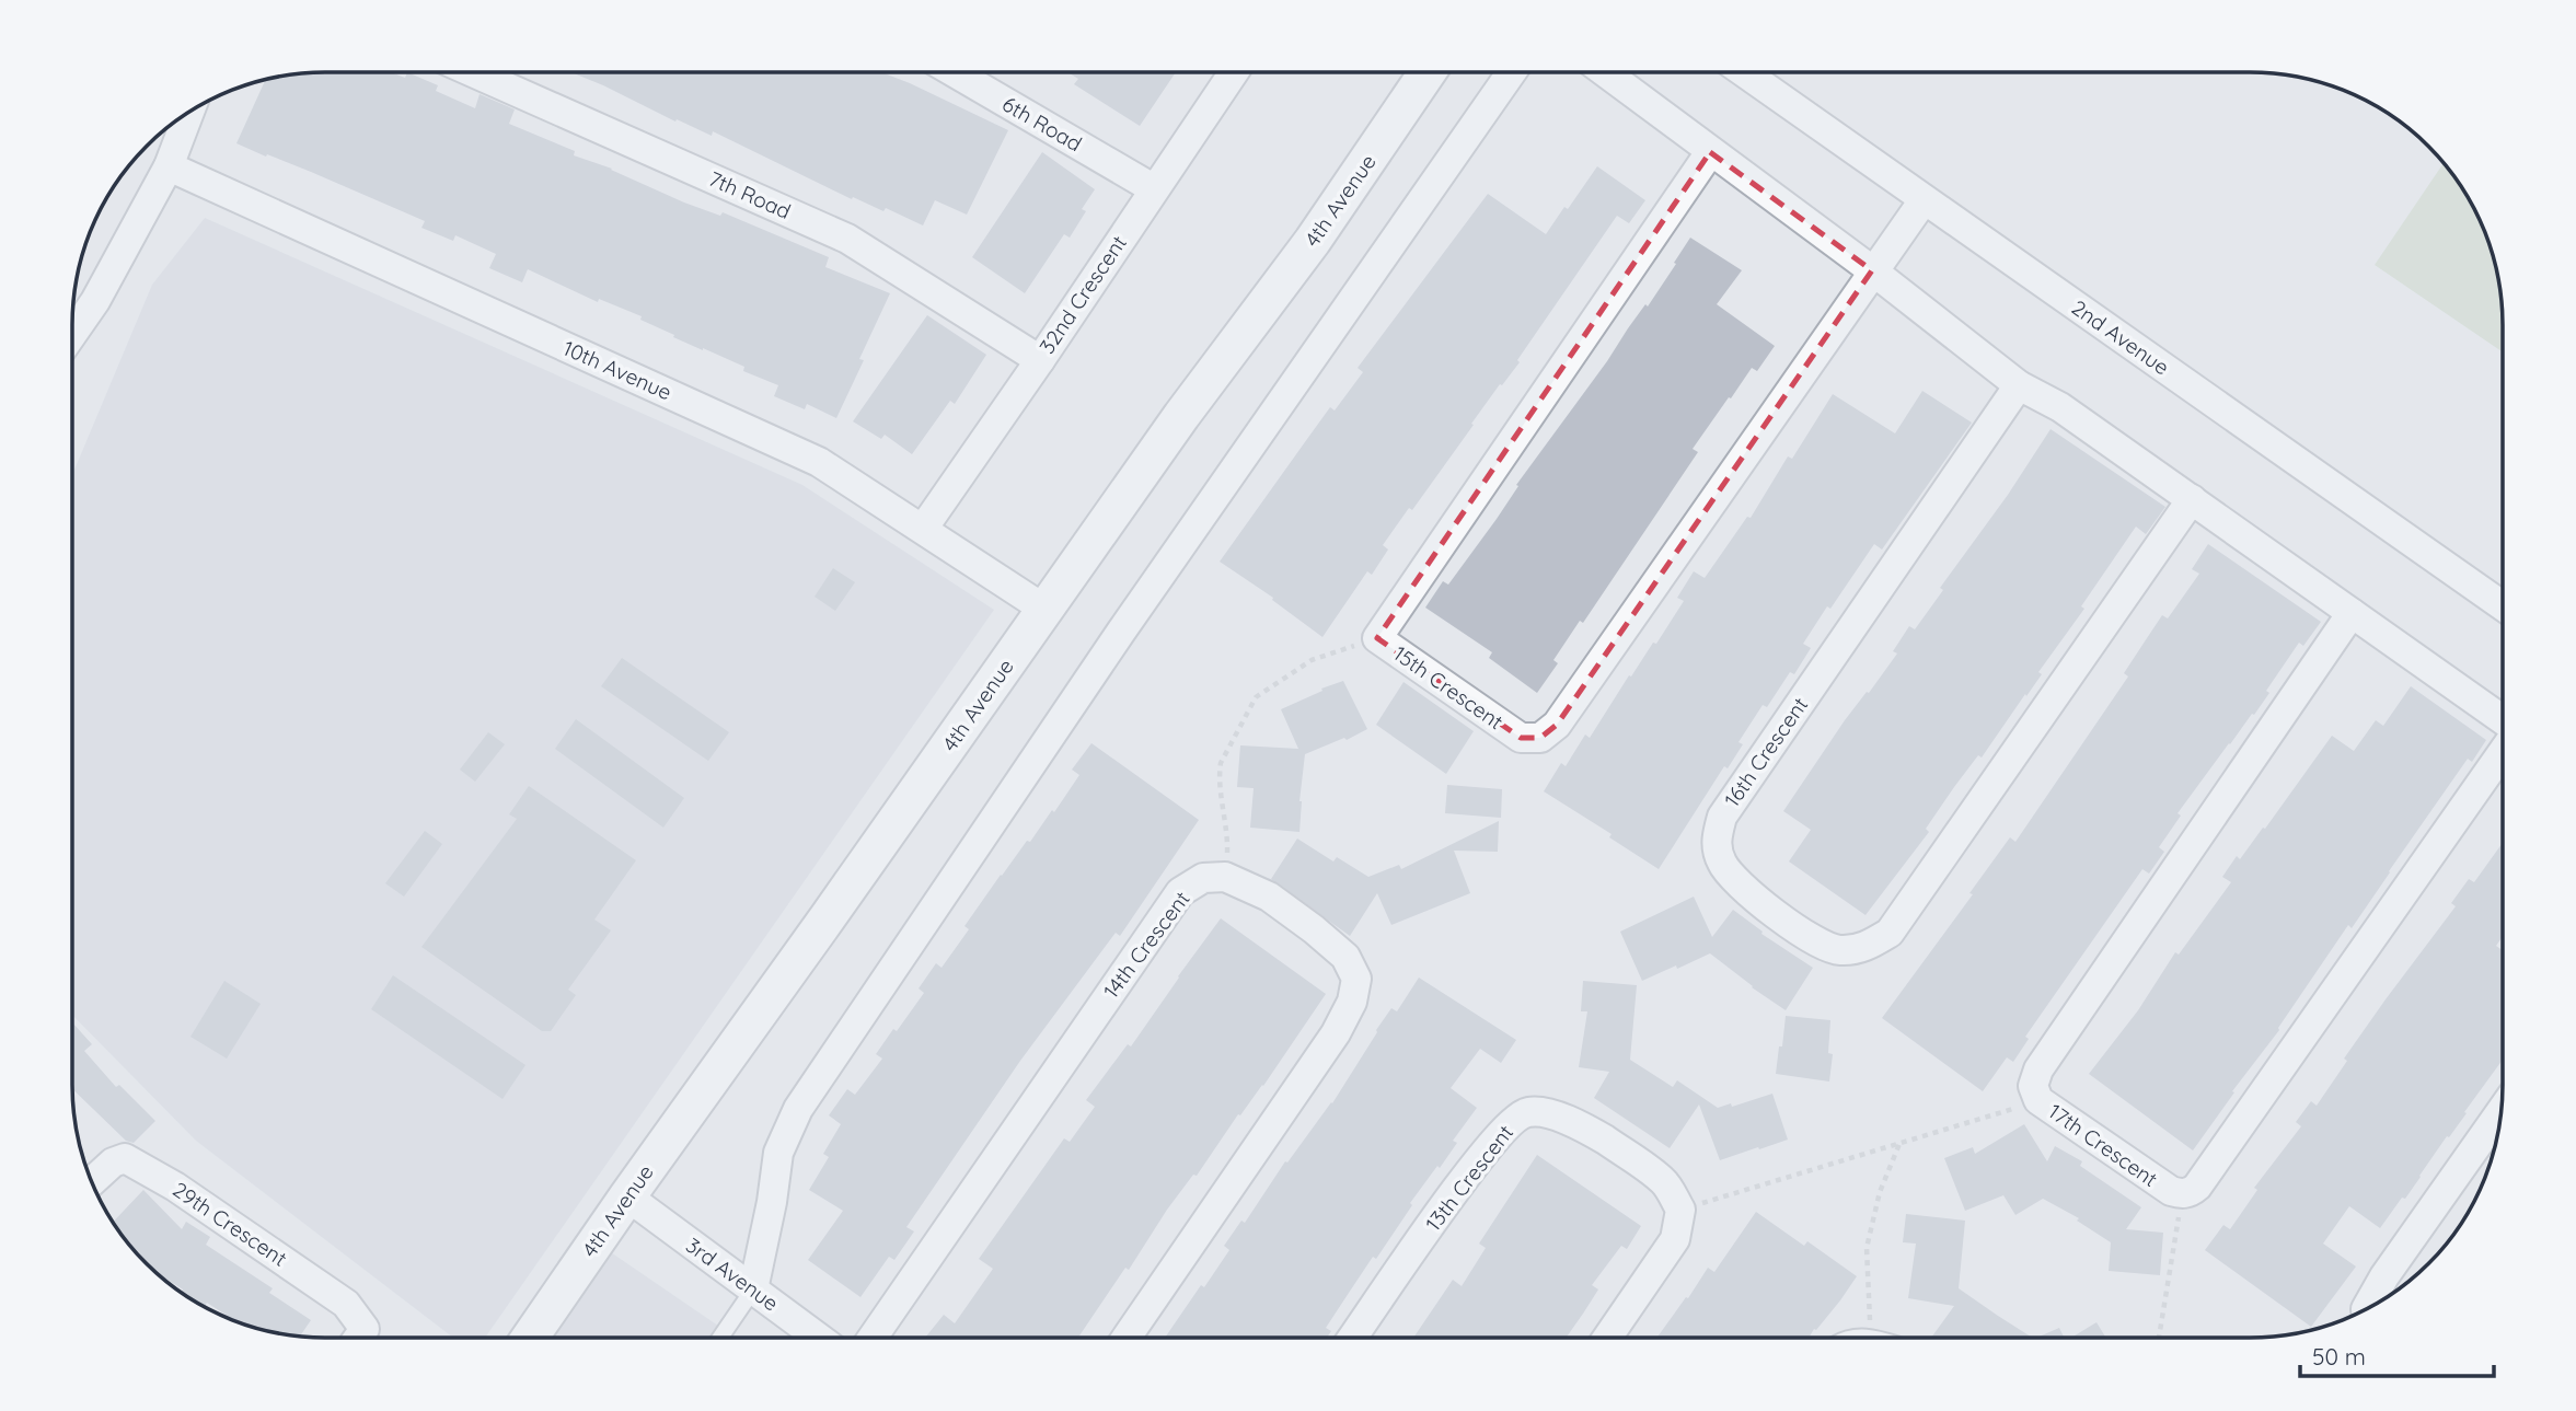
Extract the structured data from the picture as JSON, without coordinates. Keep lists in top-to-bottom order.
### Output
{
  "streets": {
    "street": [
      "6th Road",
      "7th Road",
      "4th Avenue",
      "32nd Crescent",
      "2nd Avenue",
      "10th Avenue",
      "15th Crescent",
      "16th Crescent",
      "14th Crescent",
      "17th Crescent",
      "13th Crescent",
      "29th Crescent",
      "3rd Avenue"
    ]
  },
  "crossings": [
    ["6th Road", "32nd Crescent"],
    ["7th Road", "32nd Crescent"],
    ["4th Avenue", "10th Avenue"],
    ["4th Avenue", "3rd Avenue"],
    ["32nd Crescent", "10th Avenue"],
    ["2nd Avenue", "15th Crescent"]
  ],
  "scale_bar": "50 m"
}
